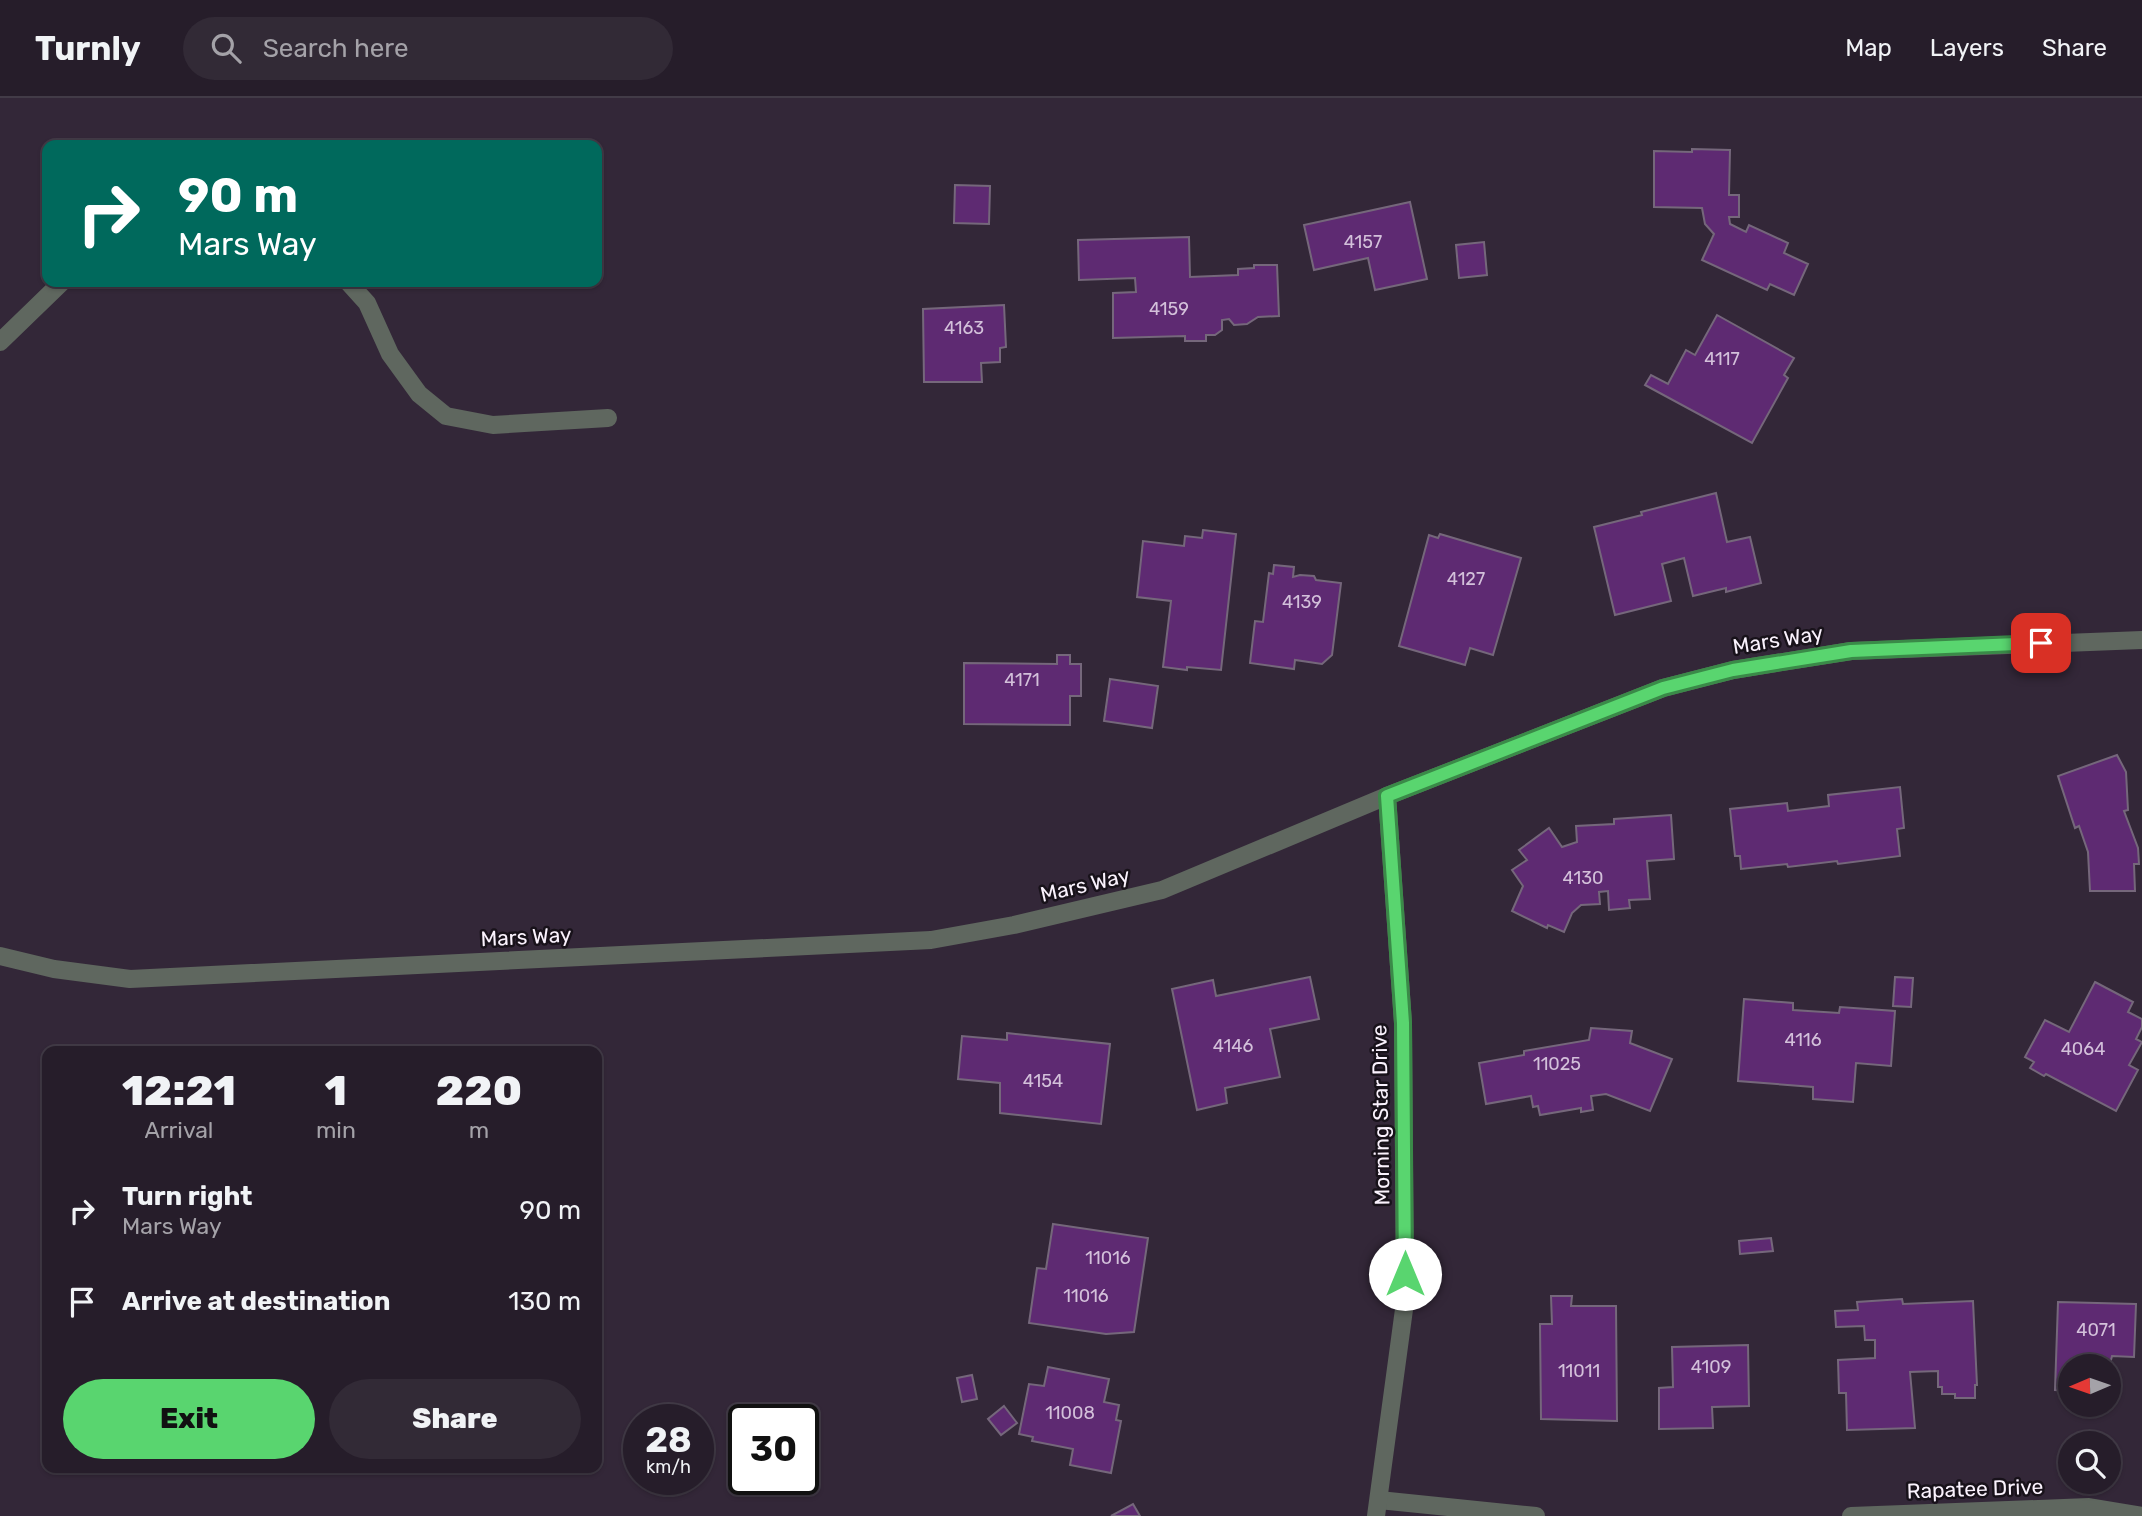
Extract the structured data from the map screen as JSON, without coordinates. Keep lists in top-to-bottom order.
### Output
{
  "streets": {
    "street": ["Mars Way", "Morning Star Drive", "Rapatee Drive"]
  },
  "crossings": [
    ["Mars Way", "Morning Star Drive"]
  ],
  "house_numbers": [
    "4157",
    "4159",
    "4163",
    "4117",
    "4127",
    "4139",
    "4171",
    "4130",
    "4116",
    "4146",
    "4064",
    "11025",
    "4154",
    "11016",
    "11016",
    "4071",
    "4109",
    "11011",
    "11008"
  ],
  "north": "left",
  "page": {
    "header": "Turnly",
    "search": "Search here",
    "nav": ["Map", "Layers", "Share"],
    "turn": ["90 m", "Mars Way"],
    "eta": [
      "12:21",
      "Arrival",
      "1",
      "min",
      "220",
      "m"
    ],
    "list": [
      {
        "name": "Turn right",
        "note": "Mars Way",
        "value": "90 m"
      },
      {
        "name": "Arrive at destination",
        "value": "130 m"
      }
    ],
    "buttons": ["Exit", "Share"],
    "speed": "28 km/h",
    "limit": "30"
  }
}
